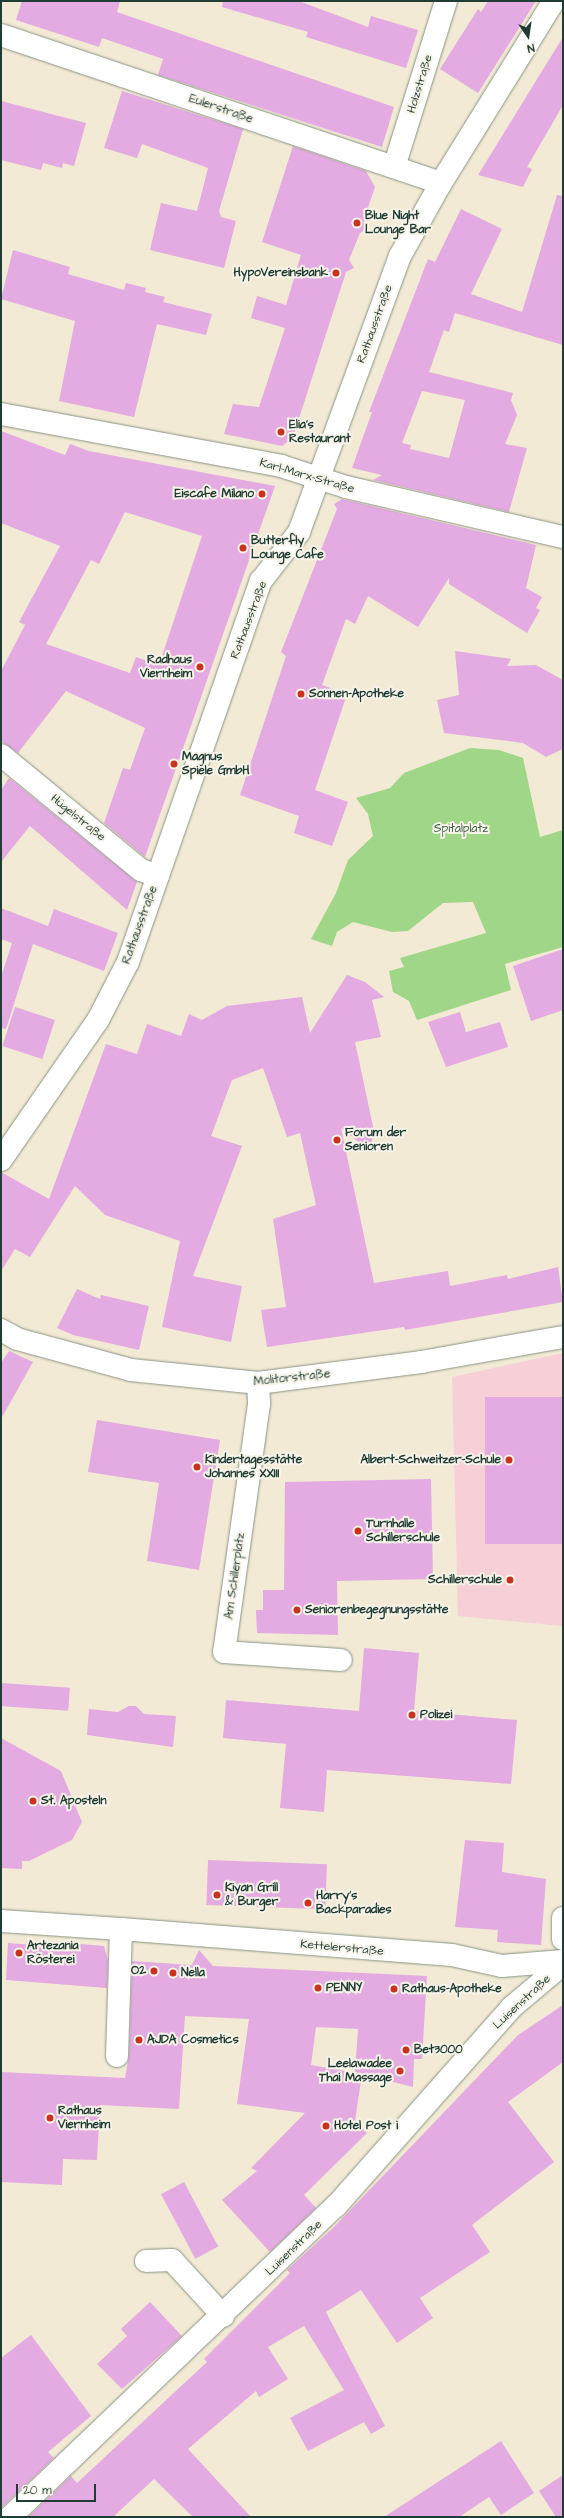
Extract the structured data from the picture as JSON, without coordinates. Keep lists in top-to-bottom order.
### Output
{
  "streets": {
    "street": [
      "Holzstraße",
      "Eulerstraße",
      "Rathausstraße",
      "Karl-Marx-Straße",
      "Hügelstraße",
      "Molitorstraße",
      "Am Schillerplatz",
      "Kettelerstraße",
      "Luisenstraße"
    ]
  },
  "crossings": [
    ["Holzstraße", "Eulerstraße"],
    ["Eulerstraße", "Rathausstraße"],
    ["Rathausstraße", "Karl-Marx-Straße"],
    ["Rathausstraße", "Hügelstraße"],
    ["Molitorstraße", "Am Schillerplatz"],
    ["Kettelerstraße", "Luisenstraße"]
  ],
  "parks": ["Spitalplatz"],
  "places": [
    "Blue Night Lounge Bar",
    "HypoVereinsbank",
    "Elia's Restaurant",
    "Eiscafe Milano",
    "Butterfly Lounge Cafe",
    "Radhaus Viernheim",
    "Sonnen-Apotheke",
    "Magnus Spiele GmbH",
    "Forum der Senioren",
    "Albert-Schweitzer-Schule",
    "Kindertagesstätte Johannes XXIII",
    "Turnhalle Schillerschule",
    "Schillerschule",
    "Seniorenbegegnungsstätte",
    "Polizei",
    "St. Aposteln",
    "Kiyan Grill & Burger",
    "Harry's Backparadies",
    "Artezania Rösterei",
    "O2",
    "Nella",
    "PENNY",
    "Rathaus-Apotheke",
    "AJDA Cosmetics",
    "Bet3000",
    "Leelawadee Thai Massage",
    "Rathaus Viernheim",
    "Hotel Post i"
  ],
  "scale_bar": "20 m",
  "north": "bottom"
}
